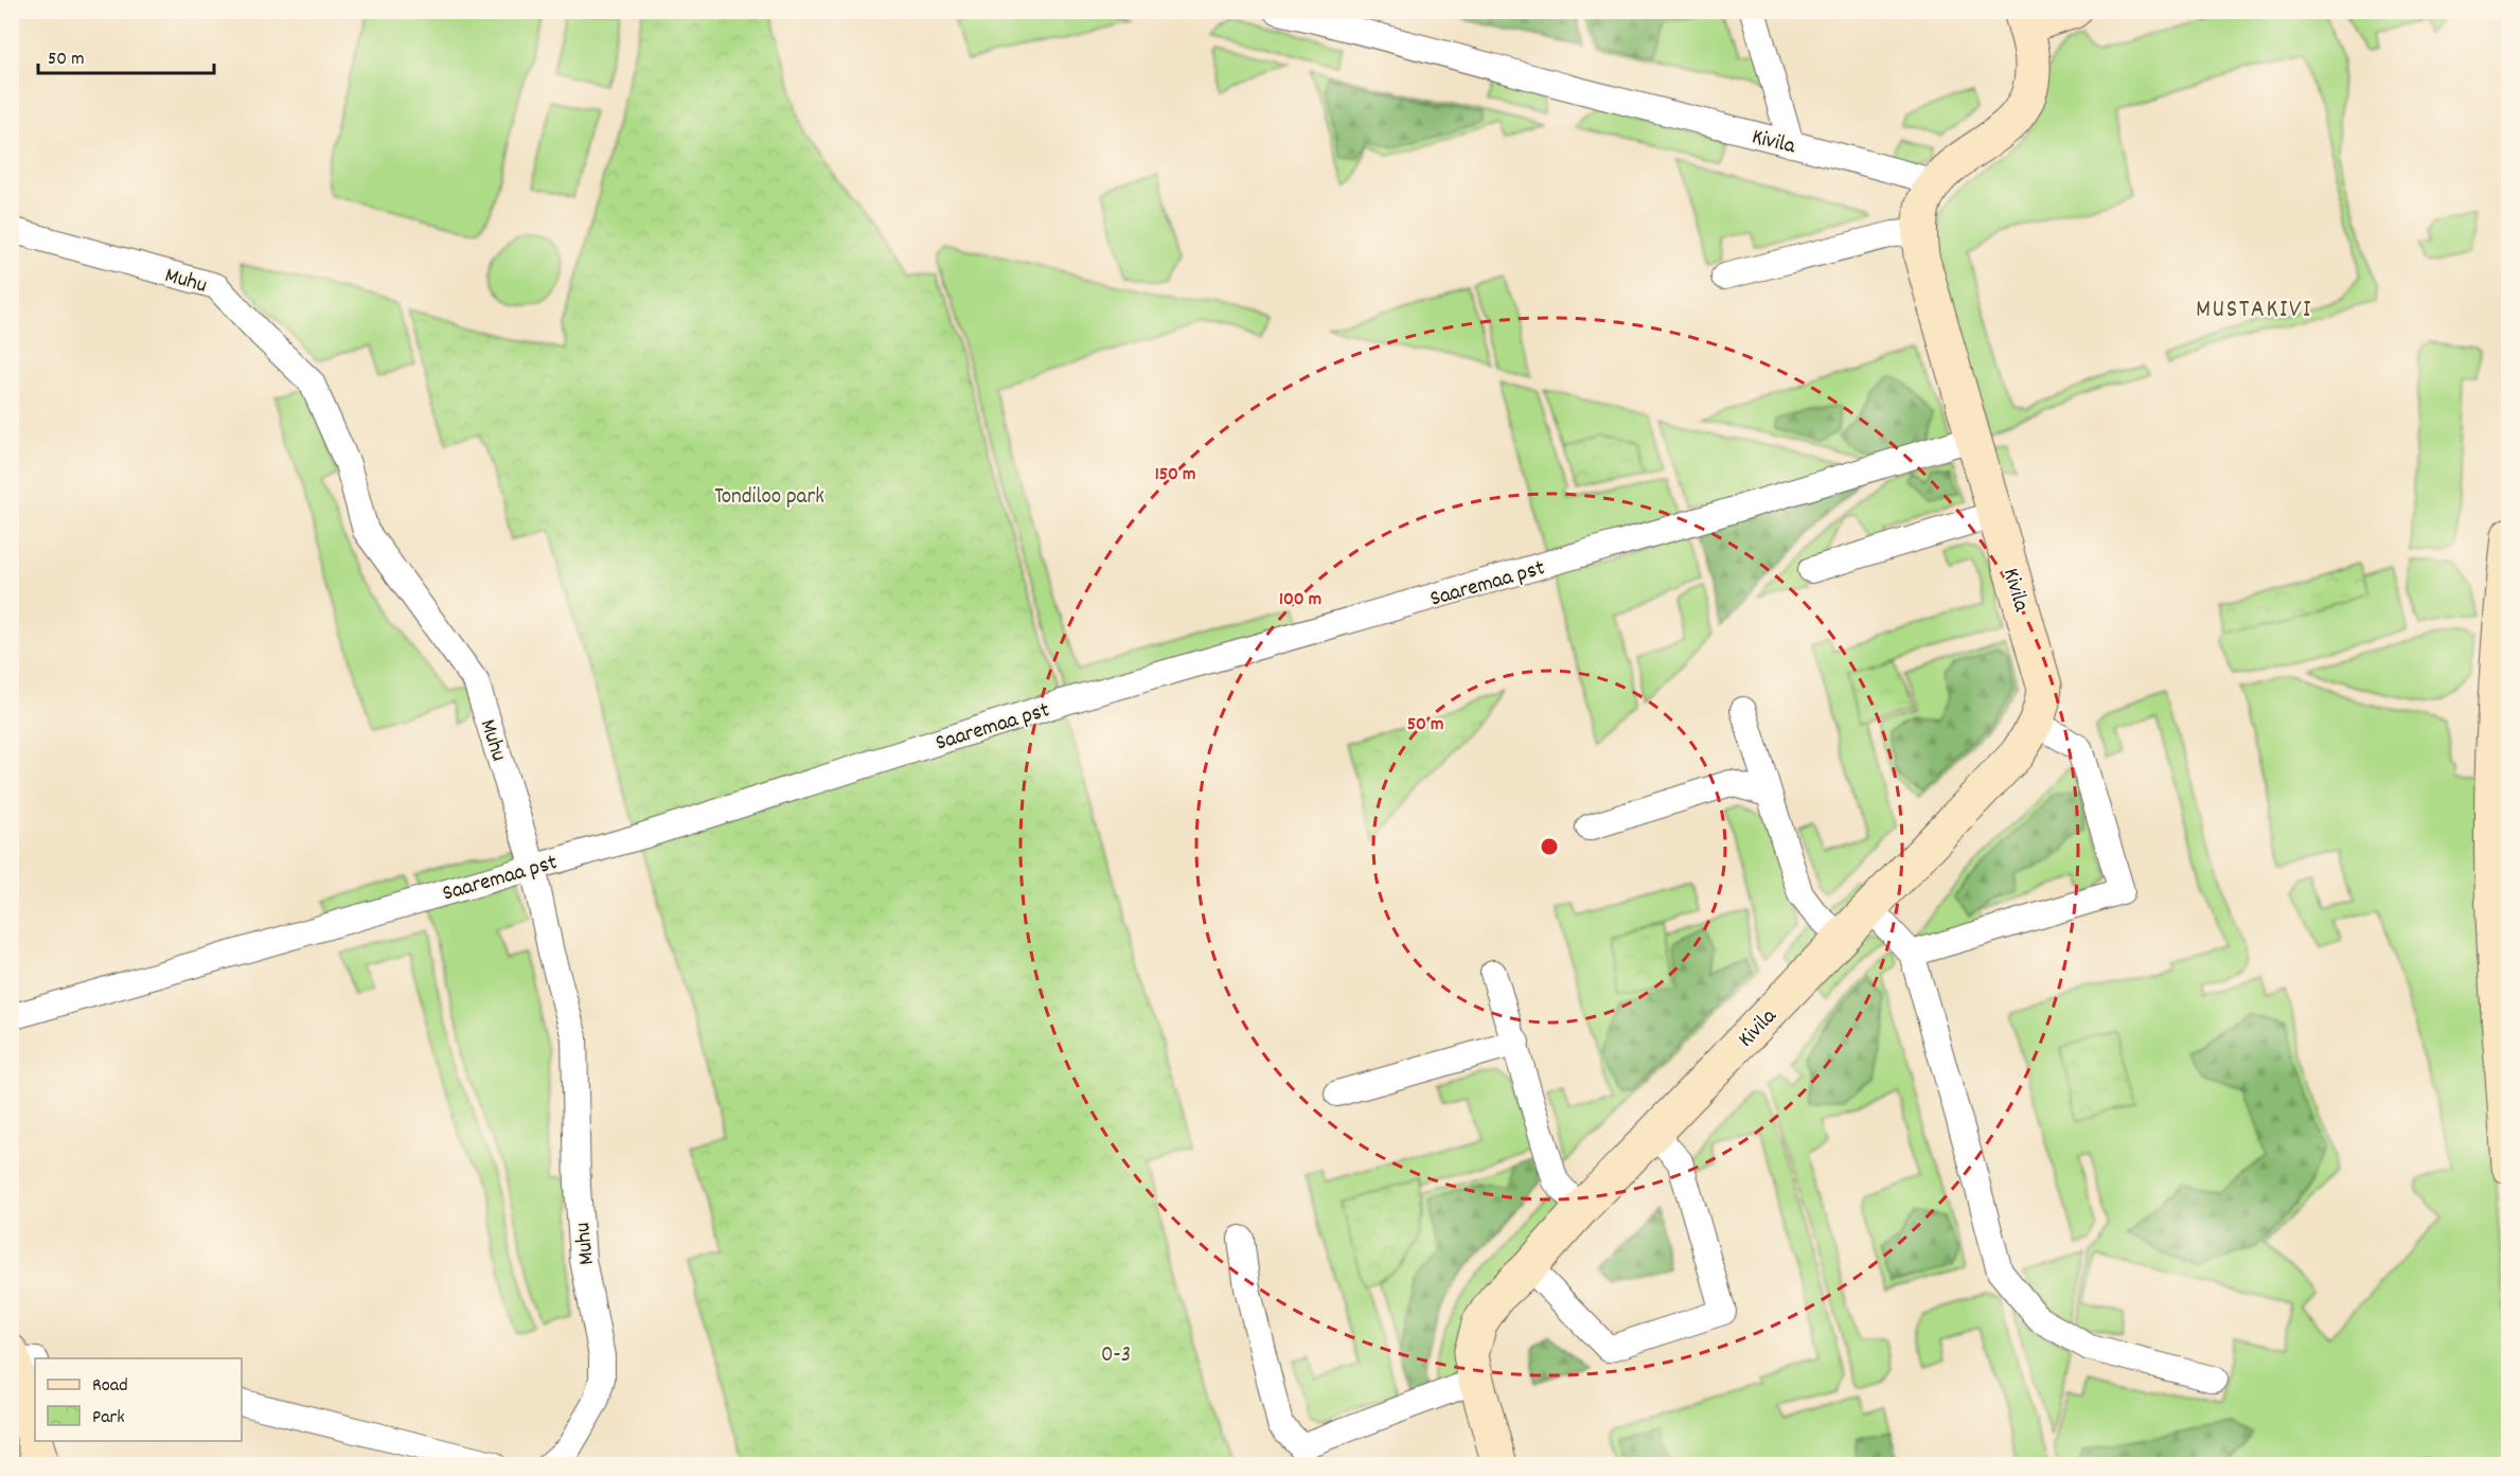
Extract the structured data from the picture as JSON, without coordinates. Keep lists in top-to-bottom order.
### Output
{
  "streets": {
    "street": ["Kivila", "Muhu", "Saaremaa pst"]
  },
  "crossings": [
    ["Kivila", "Saaremaa pst"],
    ["Muhu", "Saaremaa pst"]
  ],
  "districts": ["MUSTAKIVI"],
  "parks": ["Tondiloo park", "0-3"],
  "legend": ["Road", "Park"],
  "scale_bar": "50 m",
  "rings": ["150 m", "100 m", "50 m"]
}
